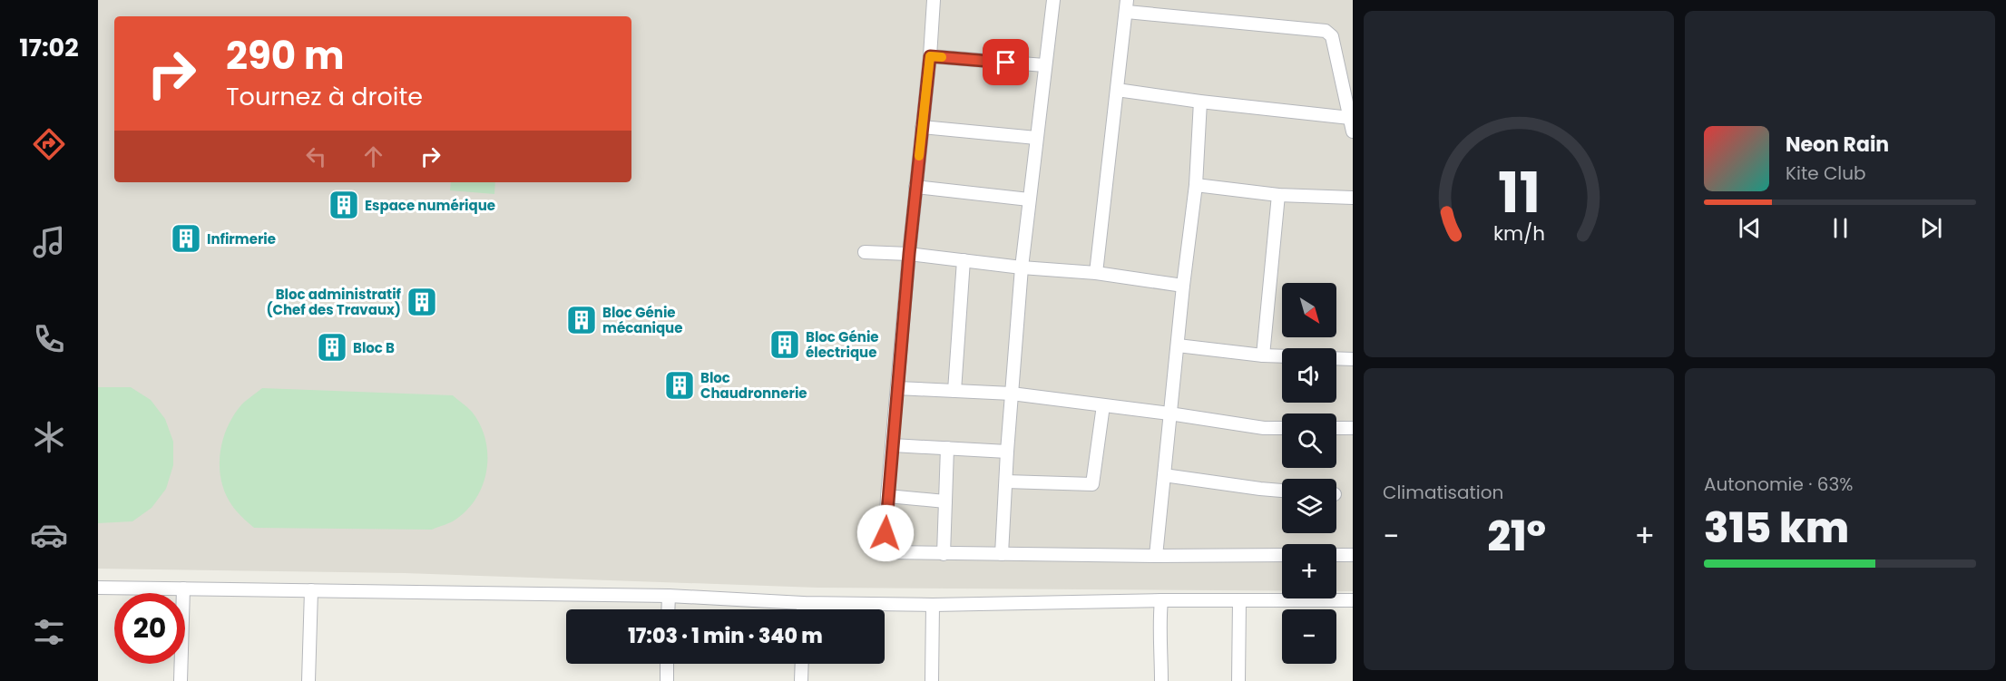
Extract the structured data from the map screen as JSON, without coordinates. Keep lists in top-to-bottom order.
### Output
{
  "places": {
    "building": [
      "Espace numérique",
      "Infirmerie",
      "Bloc administratif (Chef des Travaux)",
      "Bloc Génie mécanique",
      "Bloc Génie électrique",
      "Bloc B",
      "Bloc Chaudronnerie"
    ]
  },
  "north": "bottom right",
  "page": {
    "tabs": "17:02",
    "turn": ["290 m", "Tournez à droite"],
    "song": ["Neon Rain", "Kite Club"],
    "map_buttons": ["+", "−"],
    "tile": [
      "Climatisation",
      ["Autonomie · 63%", "315 km"]
    ],
    "heat": ["−", "21°", "+"],
    "limit": "20",
    "trip": "17:03 · 1 min · 340 m",
    "gauge": ["11", "km/h"]
  }
}
